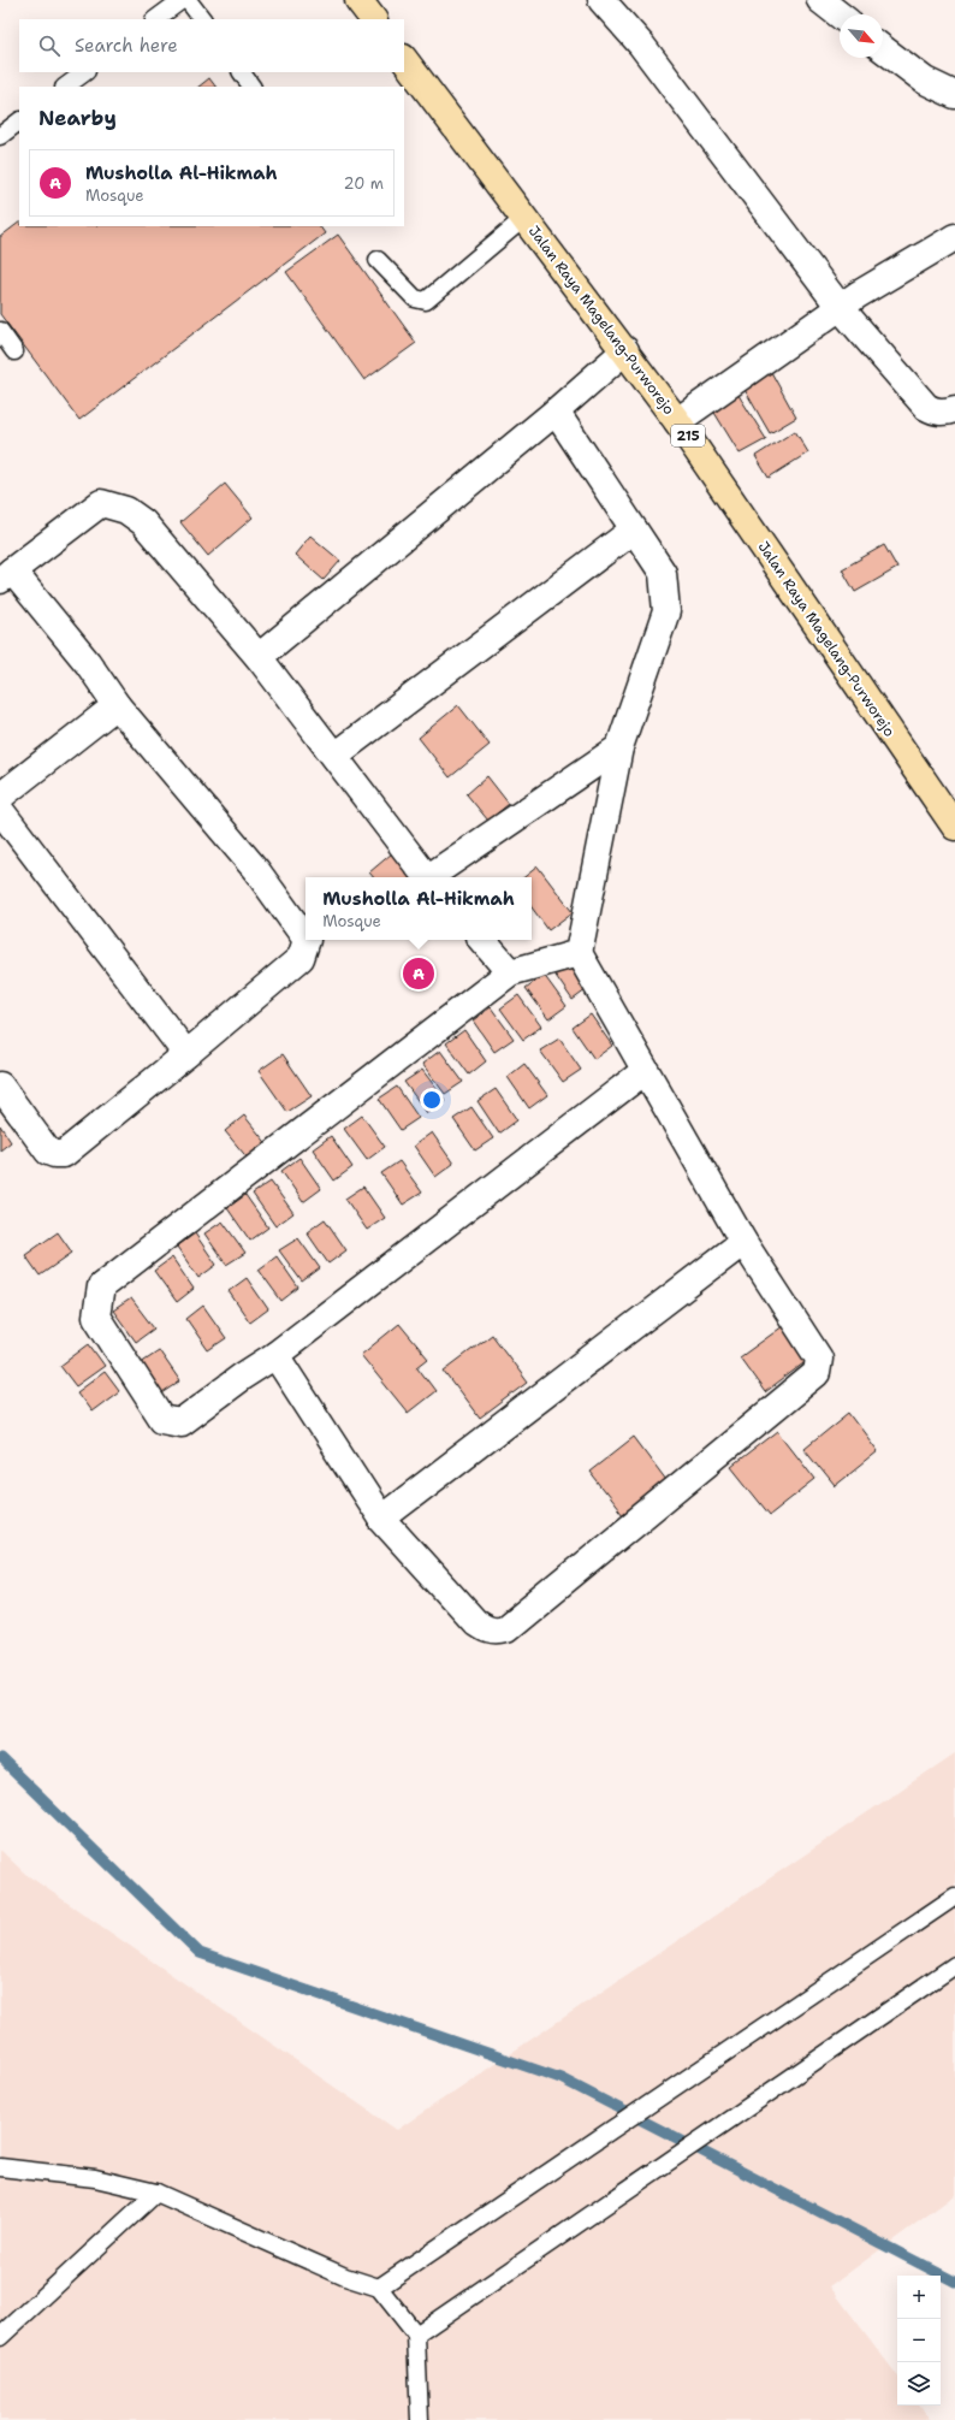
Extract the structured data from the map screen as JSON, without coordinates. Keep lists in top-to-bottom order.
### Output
{
  "streets": {
    "main road": ["Jalan Raya Magelang-Purworejo", "215"]
  },
  "north": "bottom right",
  "page": {
    "search": "Search here",
    "heading": "Nearby",
    "list": [
      {
        "mark": "A",
        "name": "Musholla Al-Hikmah",
        "note": "Mosque",
        "value": "20 m"
      }
    ],
    "popup": ["Musholla Al-Hikmah", "Mosque"],
    "pins": "A",
    "map_buttons": ["+", "−"]
  }
}
